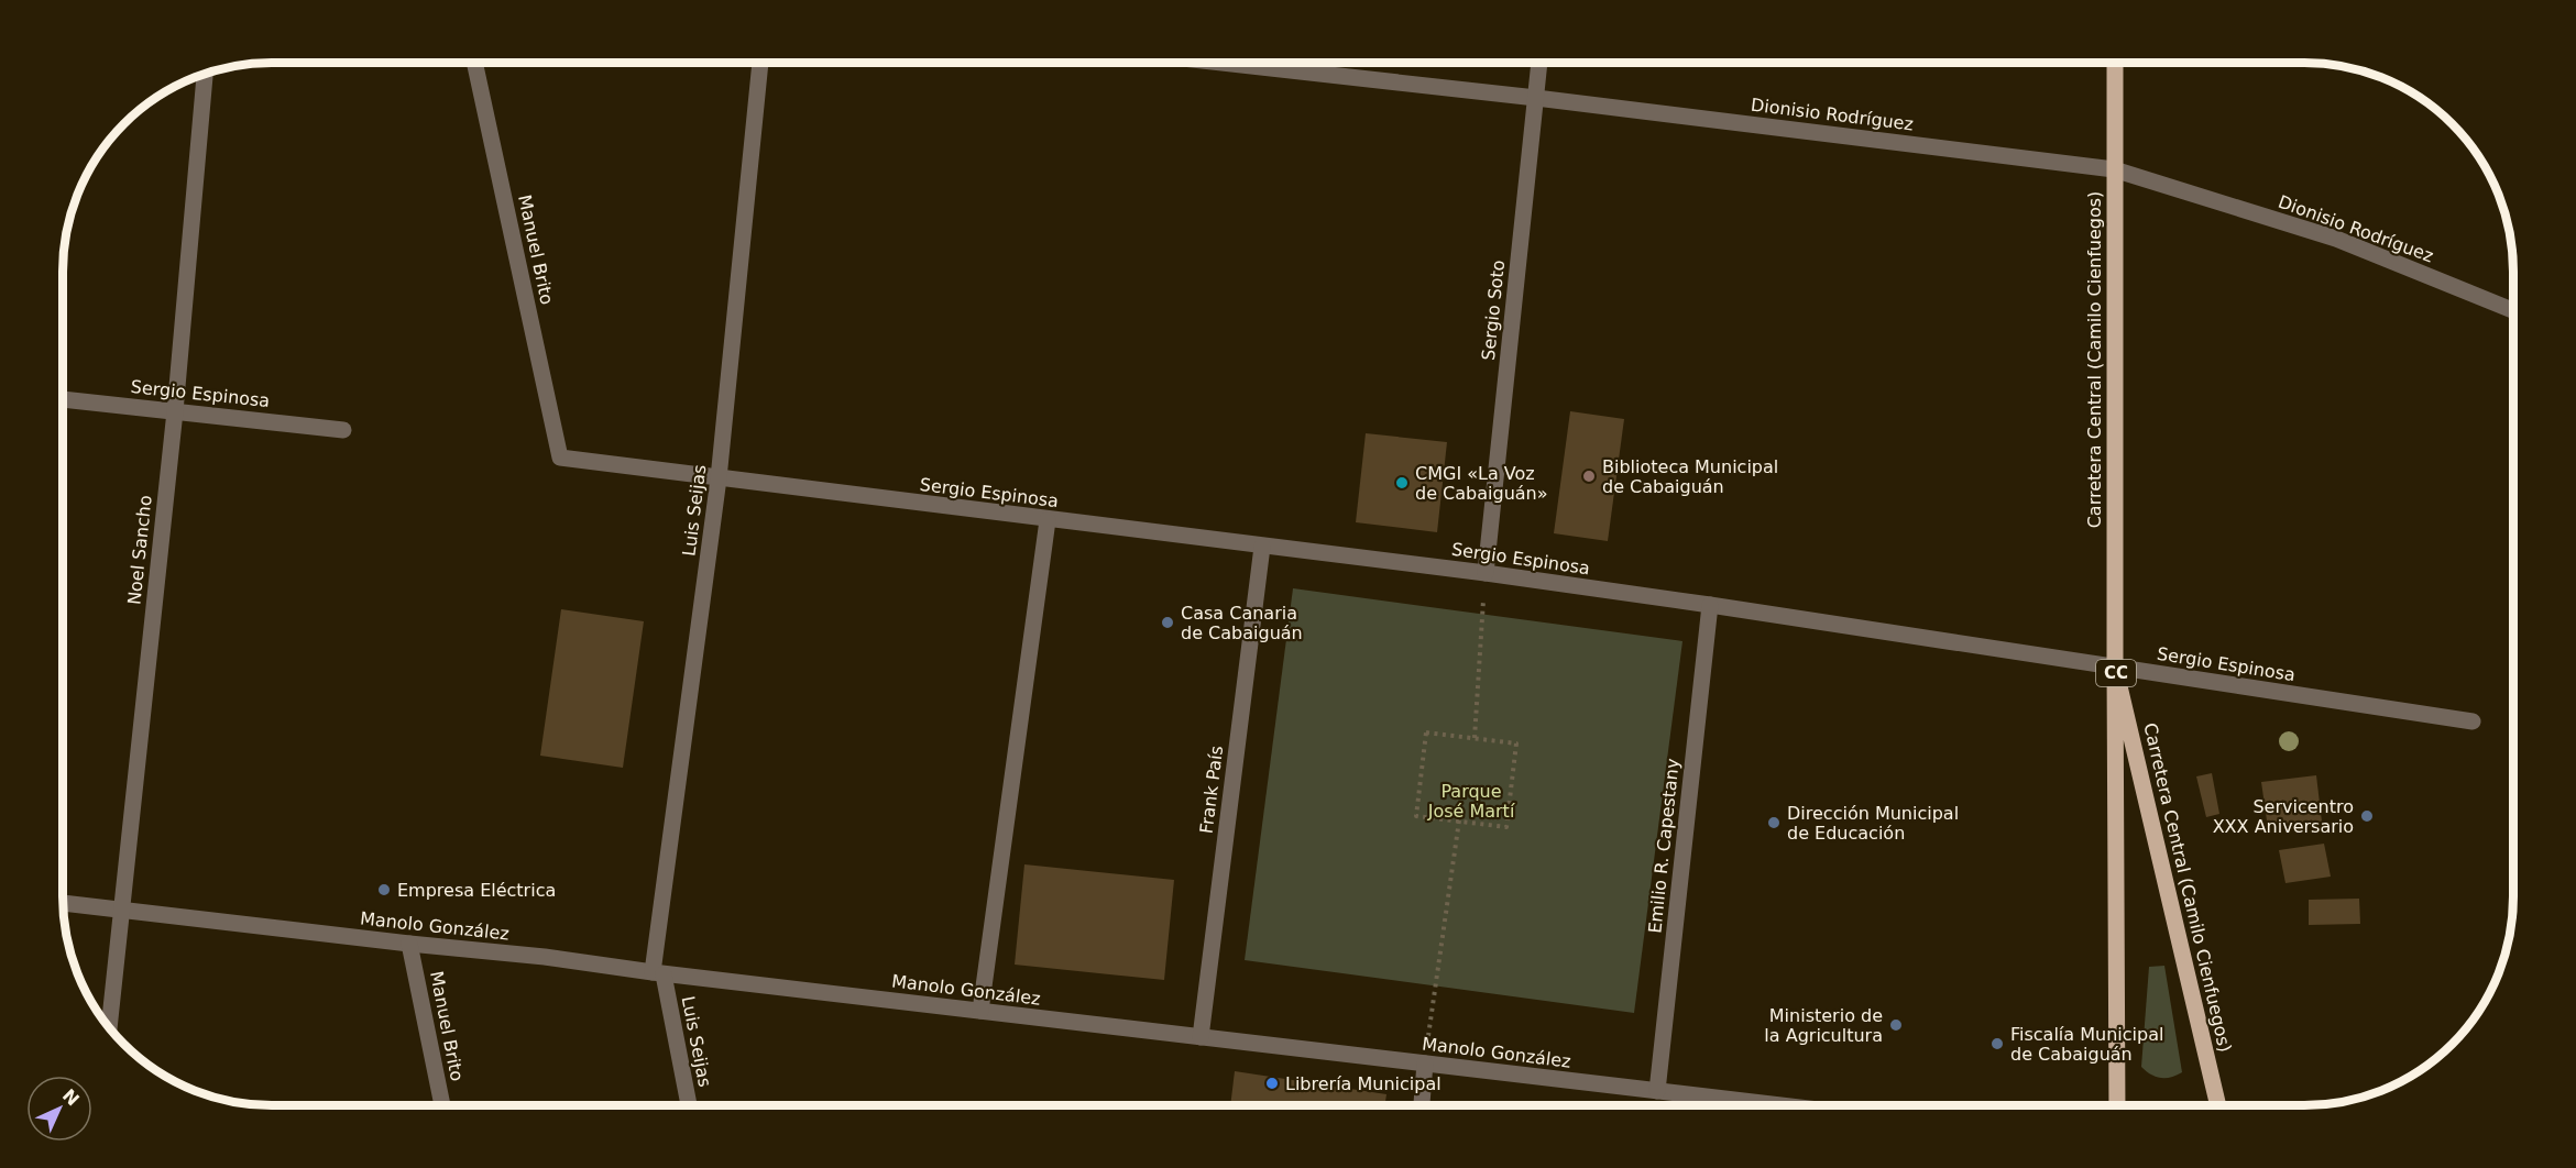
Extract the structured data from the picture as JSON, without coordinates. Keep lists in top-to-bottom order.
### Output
{
  "streets": {
    "main road": ["Carretera Central (Camilo Cienfuegos)", "CC"],
    "street": [
      "Dionisio Rodríguez",
      "Manuel Brito",
      "Sergio Soto",
      "Sergio Espinosa",
      "Luis Seijas",
      "Noel Sancho",
      "Frank País",
      "Emilio R. Capestany",
      "Manolo González"
    ]
  },
  "crossings": [
    ["Dionisio Rodríguez", "Sergio Soto"],
    ["Dionisio Rodríguez", "Carretera Central (Camilo Cienfuegos)"],
    ["Manuel Brito", "Sergio Espinosa"],
    ["Manuel Brito", "Manolo González"],
    ["Sergio Soto", "Sergio Espinosa"],
    ["Carretera Central (Camilo Cienfuegos)", "Sergio Espinosa"],
    ["Sergio Espinosa", "Luis Seijas"],
    ["Sergio Espinosa", "Noel Sancho"],
    ["Sergio Espinosa", "Frank País"],
    ["Sergio Espinosa", "Emilio R. Capestany"],
    ["Luis Seijas", "Manolo González"],
    ["Noel Sancho", "Manolo González"],
    ["Frank País", "Manolo González"],
    ["Emilio R. Capestany", "Manolo González"]
  ],
  "parks": ["Parque José Martí"],
  "places": [
    "Biblioteca Municipal de Cabaiguán",
    "CMGI «La Voz de Cabaiguán»",
    "Casa Canaria de Cabaiguán",
    "Servicentro XXX Aniversario",
    "Dirección Municipal de Educación",
    "Empresa Eléctrica",
    "Ministerio de la Agricultura",
    "Fiscalía Municipal de Cabaiguán",
    "Librería Municipal"
  ],
  "north": "top right"
}
